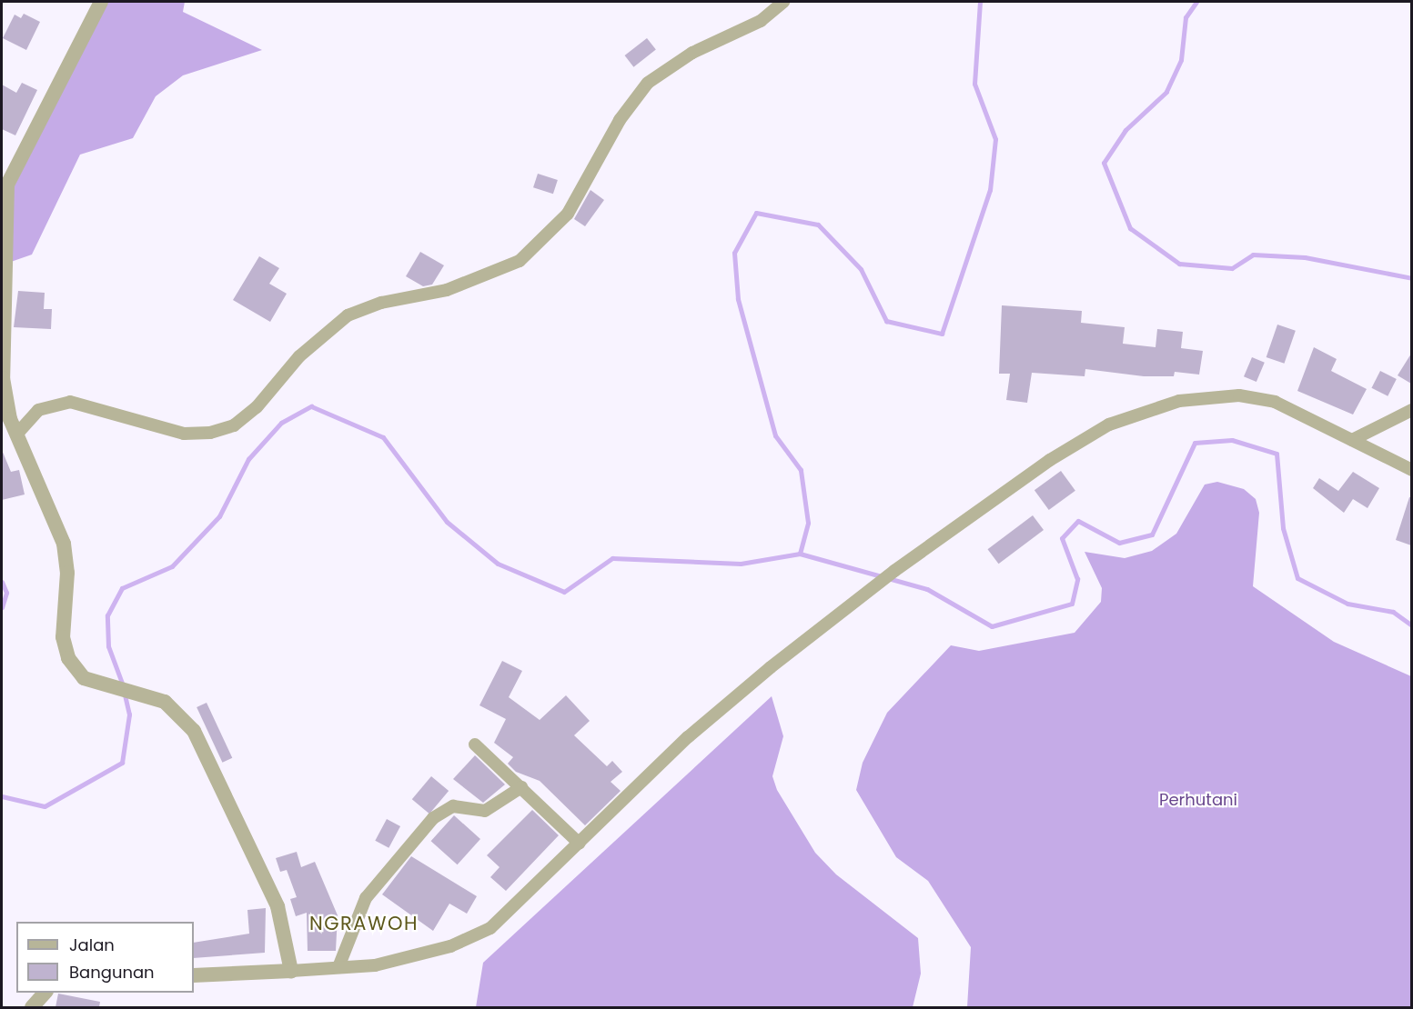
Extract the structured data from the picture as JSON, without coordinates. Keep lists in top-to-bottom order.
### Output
{
  "districts": ["NGRAWOH"],
  "parks": ["Perhutani"],
  "legend": ["Jalan", "Bangunan"]
}
